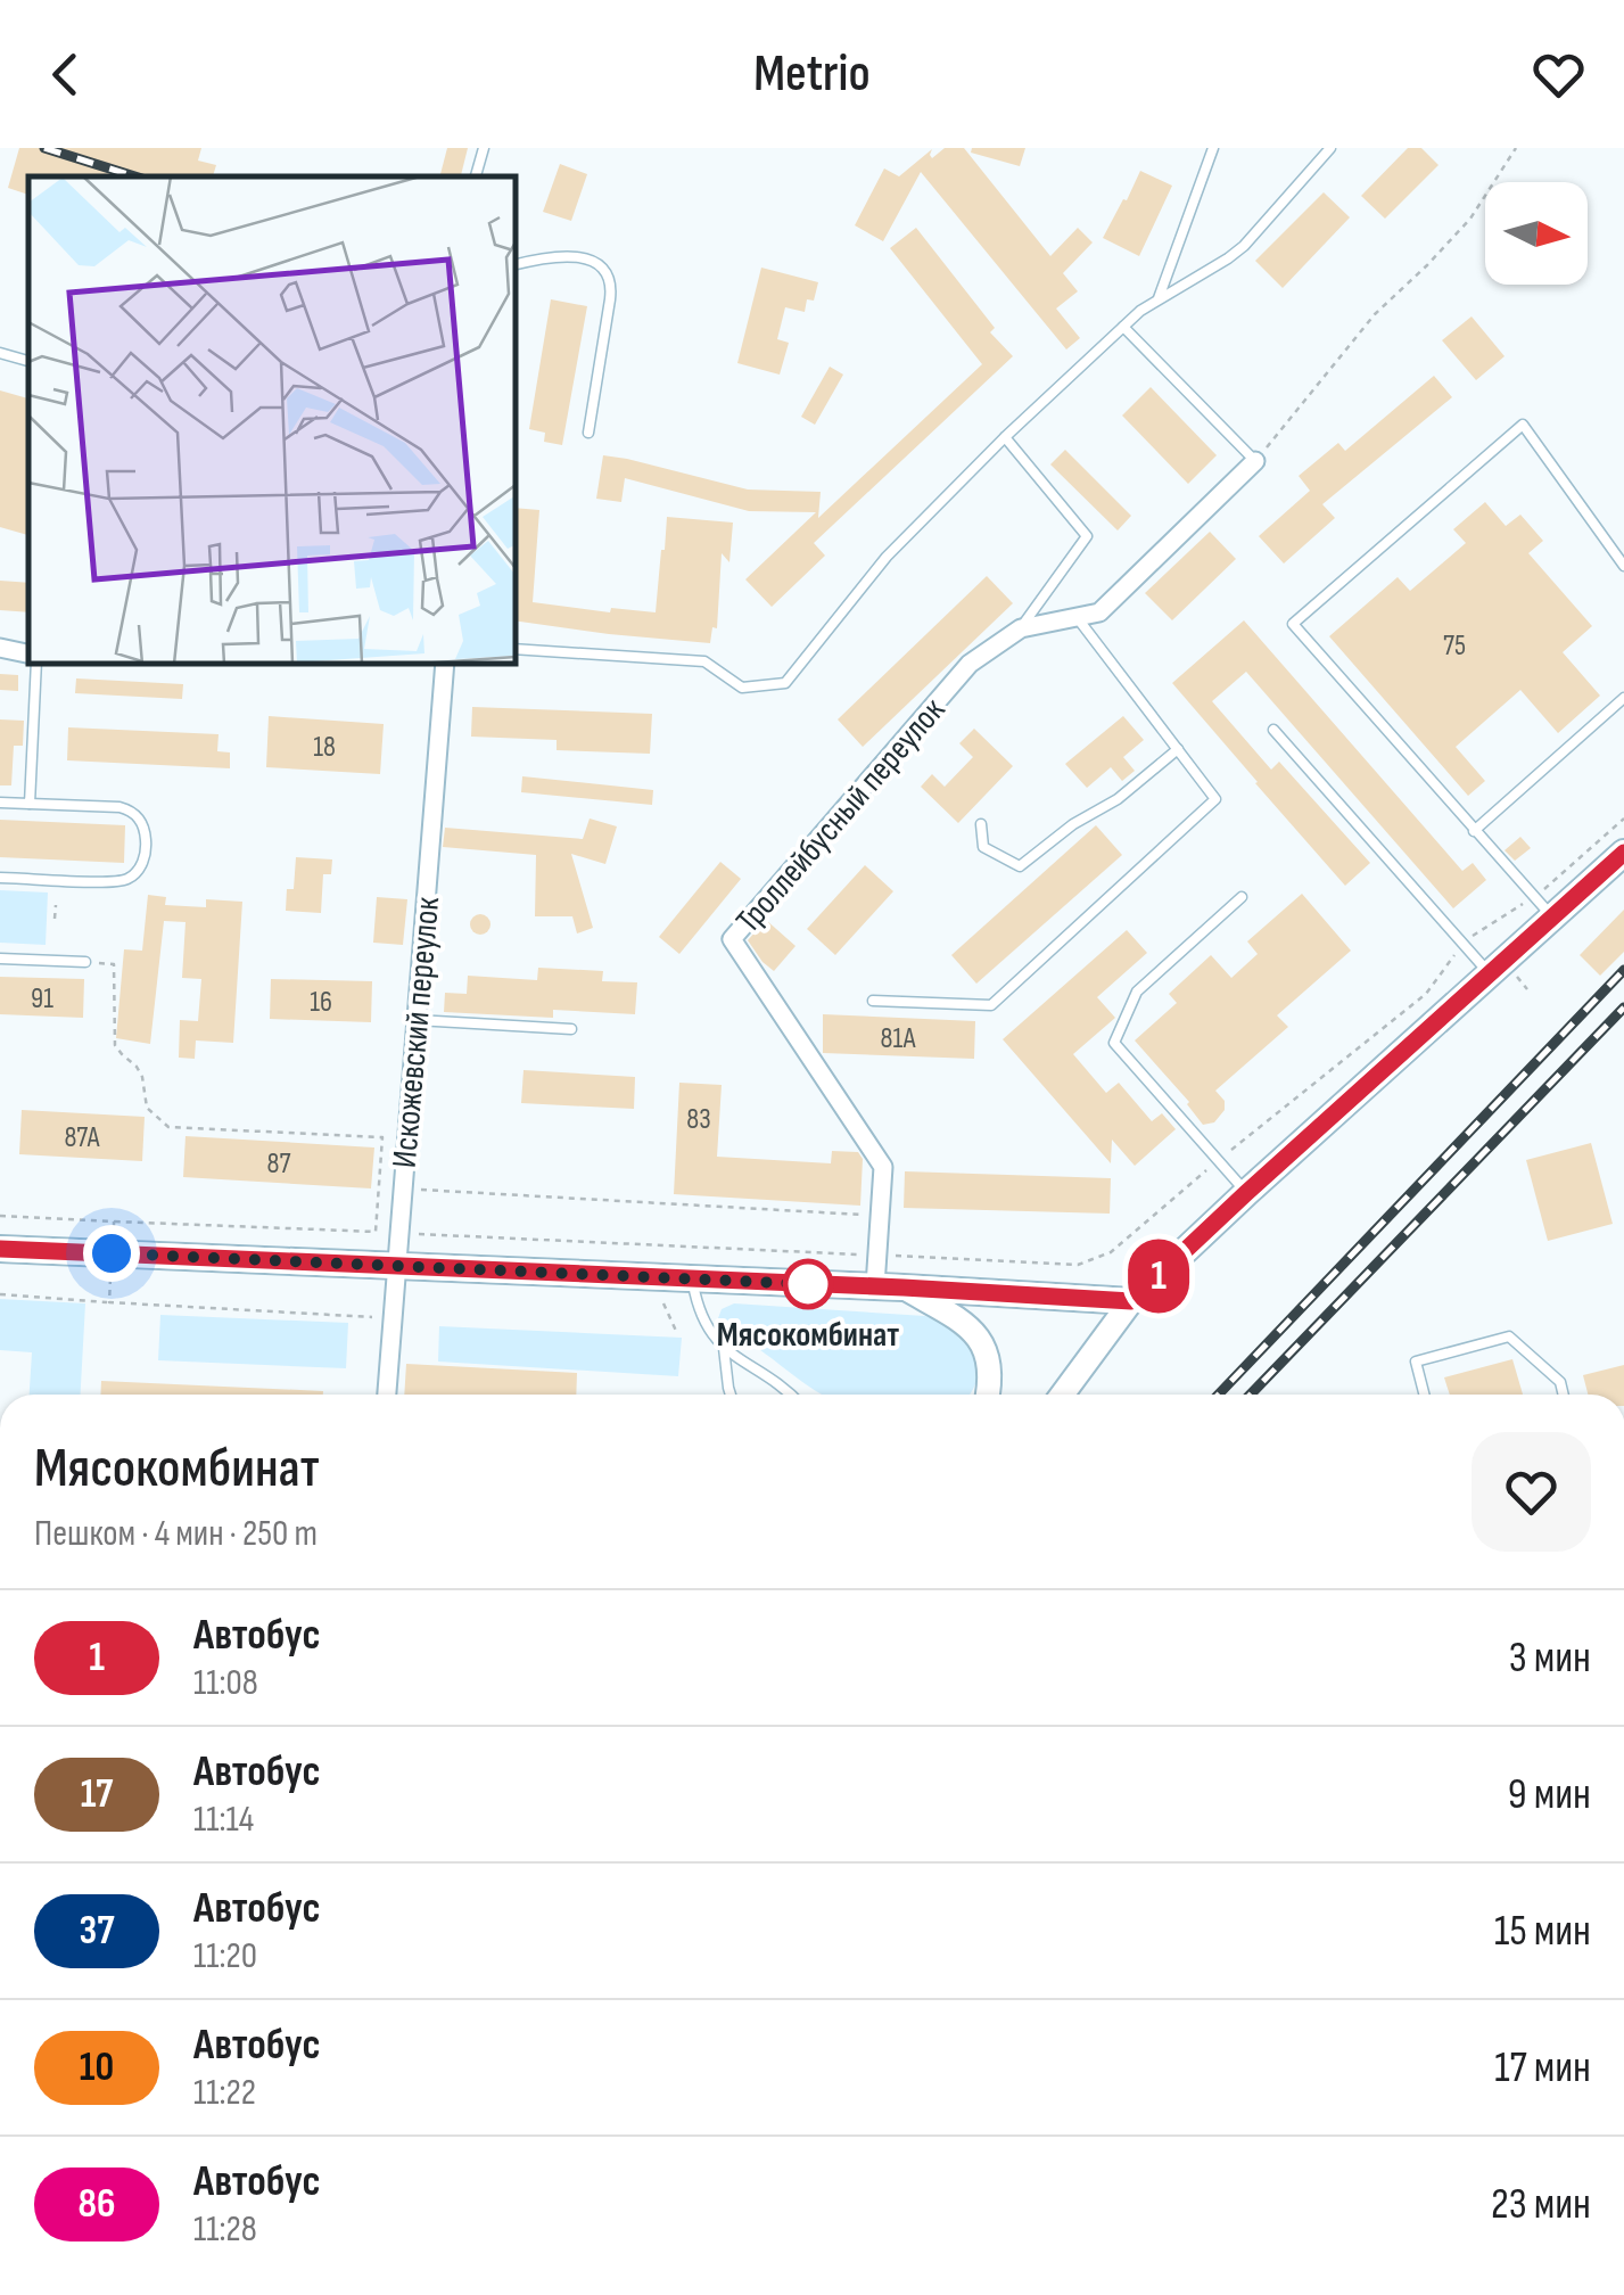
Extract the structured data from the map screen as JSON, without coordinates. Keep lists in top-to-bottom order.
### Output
{
  "streets": {
    "street": ["Троллейбусный переулок", "Искожевский переулок"]
  },
  "places": ["Мясокомбинат"],
  "lines": ["bus line 1"],
  "house_numbers": [
    "75",
    "18",
    "91",
    "16",
    "81А",
    "83",
    "87А",
    "87"
  ],
  "north": "right",
  "page": {
    "header": "Metrio",
    "on_map": "1",
    "heading": ["Мясокомбинат", "Пешком · 4 мин · 250 m"],
    "list": [
      {
        "mark": "1",
        "name": "Автобус",
        "note": "11:08",
        "value": "3 мин"
      },
      {
        "mark": "17",
        "name": "Автобус",
        "note": "11:14",
        "value": "9 мин"
      },
      {
        "mark": "37",
        "name": "Автобус",
        "note": "11:20",
        "value": "15 мин"
      },
      {
        "mark": "10",
        "name": "Автобус",
        "note": "11:22",
        "value": "17 мин"
      },
      {
        "mark": "86",
        "name": "Автобус",
        "note": "11:28",
        "value": "23 мин"
      }
    ]
  }
}
